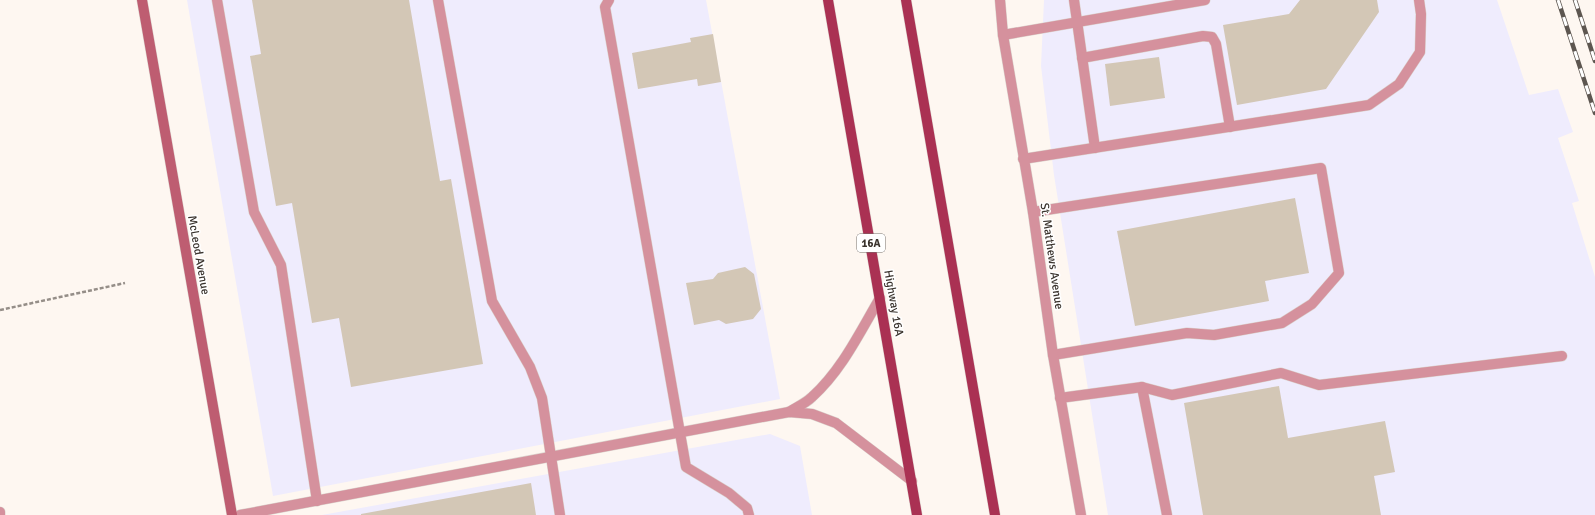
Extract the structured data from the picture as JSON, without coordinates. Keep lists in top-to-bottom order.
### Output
{
  "streets": {
    "main road": ["16A", "Highway 16A"],
    "street": ["McLeod Avenue", "St. Matthews Avenue"]
  }
}
